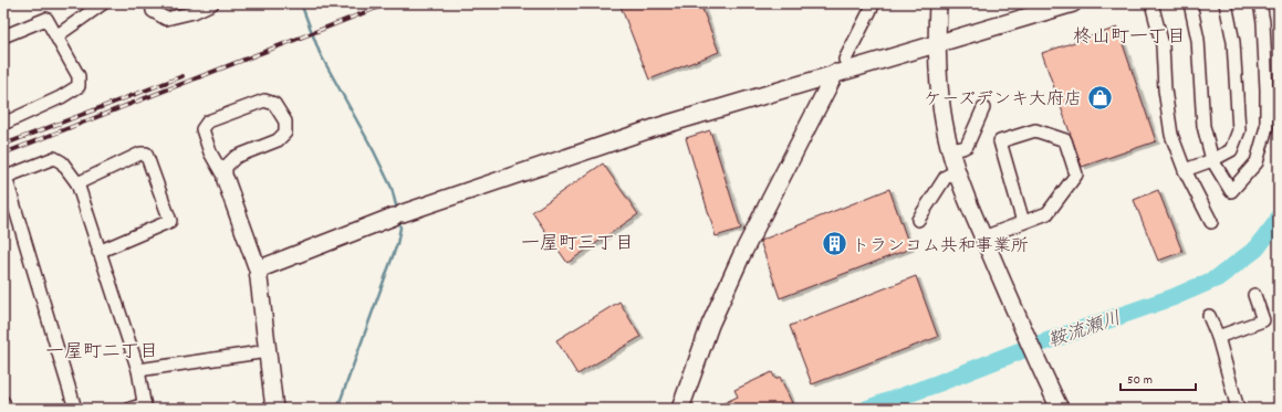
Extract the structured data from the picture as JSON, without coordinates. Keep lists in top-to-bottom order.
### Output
{
  "districts": ["柊山町一丁目", "一屋町三丁目", "一屋町二丁目"],
  "water": ["鞍流瀬川"],
  "places": {
    "shop": ["ケーズデンキ大府店"],
    "building": ["トランコム共和事業所"]
  },
  "scale_bar": "50 m"
}
